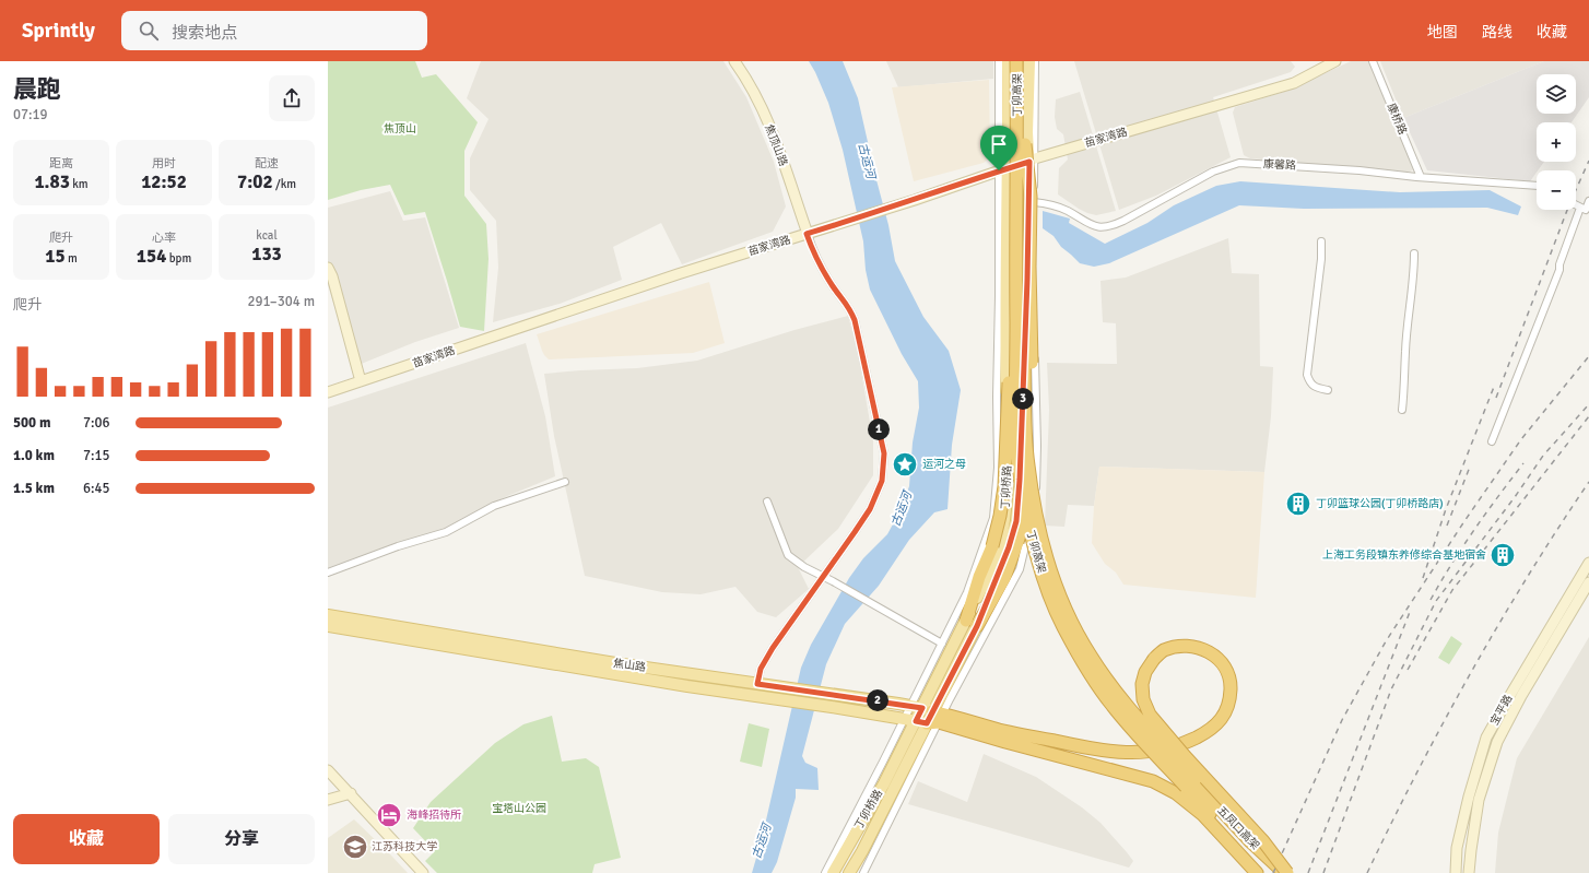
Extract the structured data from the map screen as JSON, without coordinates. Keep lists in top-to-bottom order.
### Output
{
  "streets": {
    "highway": ["丁卯高架", "五凤口高架"],
    "main road": ["丁卯桥路", "焦山路"],
    "street": [
      "康桥路",
      "苗家湾路",
      "焦顶山路",
      "康馨路",
      "宝平路"
    ]
  },
  "crossings": [
    ["丁卯高架", "五凤口高架"],
    ["康桥路", "康馨路"],
    ["苗家湾路", "焦顶山路"],
    ["苗家湾路", "丁卯桥路"],
    ["丁卯桥路", "焦山路"]
  ],
  "water": ["古运河"],
  "parks": ["焦顶山", "宝塔山公园"],
  "places": {
    "place": ["运河之母"],
    "building": ["丁卯篮球公园(丁卯桥路店)", "上海工务段镇东养修综合基地宿舍"],
    "hotel": ["海峰招待所"],
    "school or university": ["江苏科技大学"]
  },
  "page": {
    "header": "Sprintly",
    "search": "搜索地点",
    "nav": ["地图", "路线", "收藏"],
    "heading": ["晨跑", "07:19"],
    "map_buttons": ["+", "−"],
    "stats": [
      ["距离", "1.83 km"],
      ["用时", "12:52"],
      ["配速", "7:02 /km"],
      ["爬升", "15 m"],
      ["心率", "154 bpm"],
      ["kcal", "133"]
    ],
    "chart": ["爬升", "291–304 m"],
    "pins": ["3", "1", "2"],
    "list": [
      {
        "name": "500 m",
        "note": "7:06"
      },
      {
        "name": "1.0 km",
        "note": "7:15"
      },
      {
        "name": "1.5 km",
        "note": "6:45"
      }
    ],
    "buttons": ["收藏", "分享"]
  }
}
